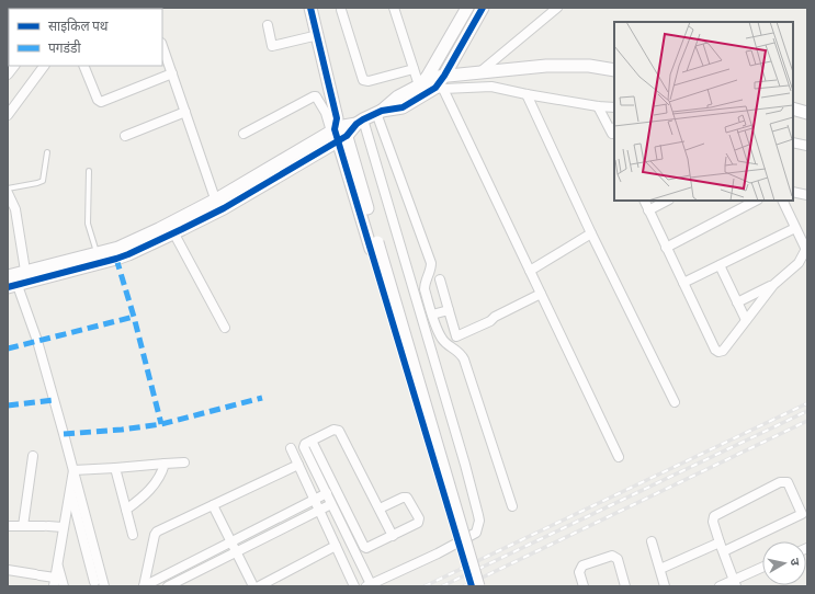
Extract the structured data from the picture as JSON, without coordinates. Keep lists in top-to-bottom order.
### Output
{
  "legend": ["साइकिल पथ", "पगडंडी"],
  "north": "right"
}
